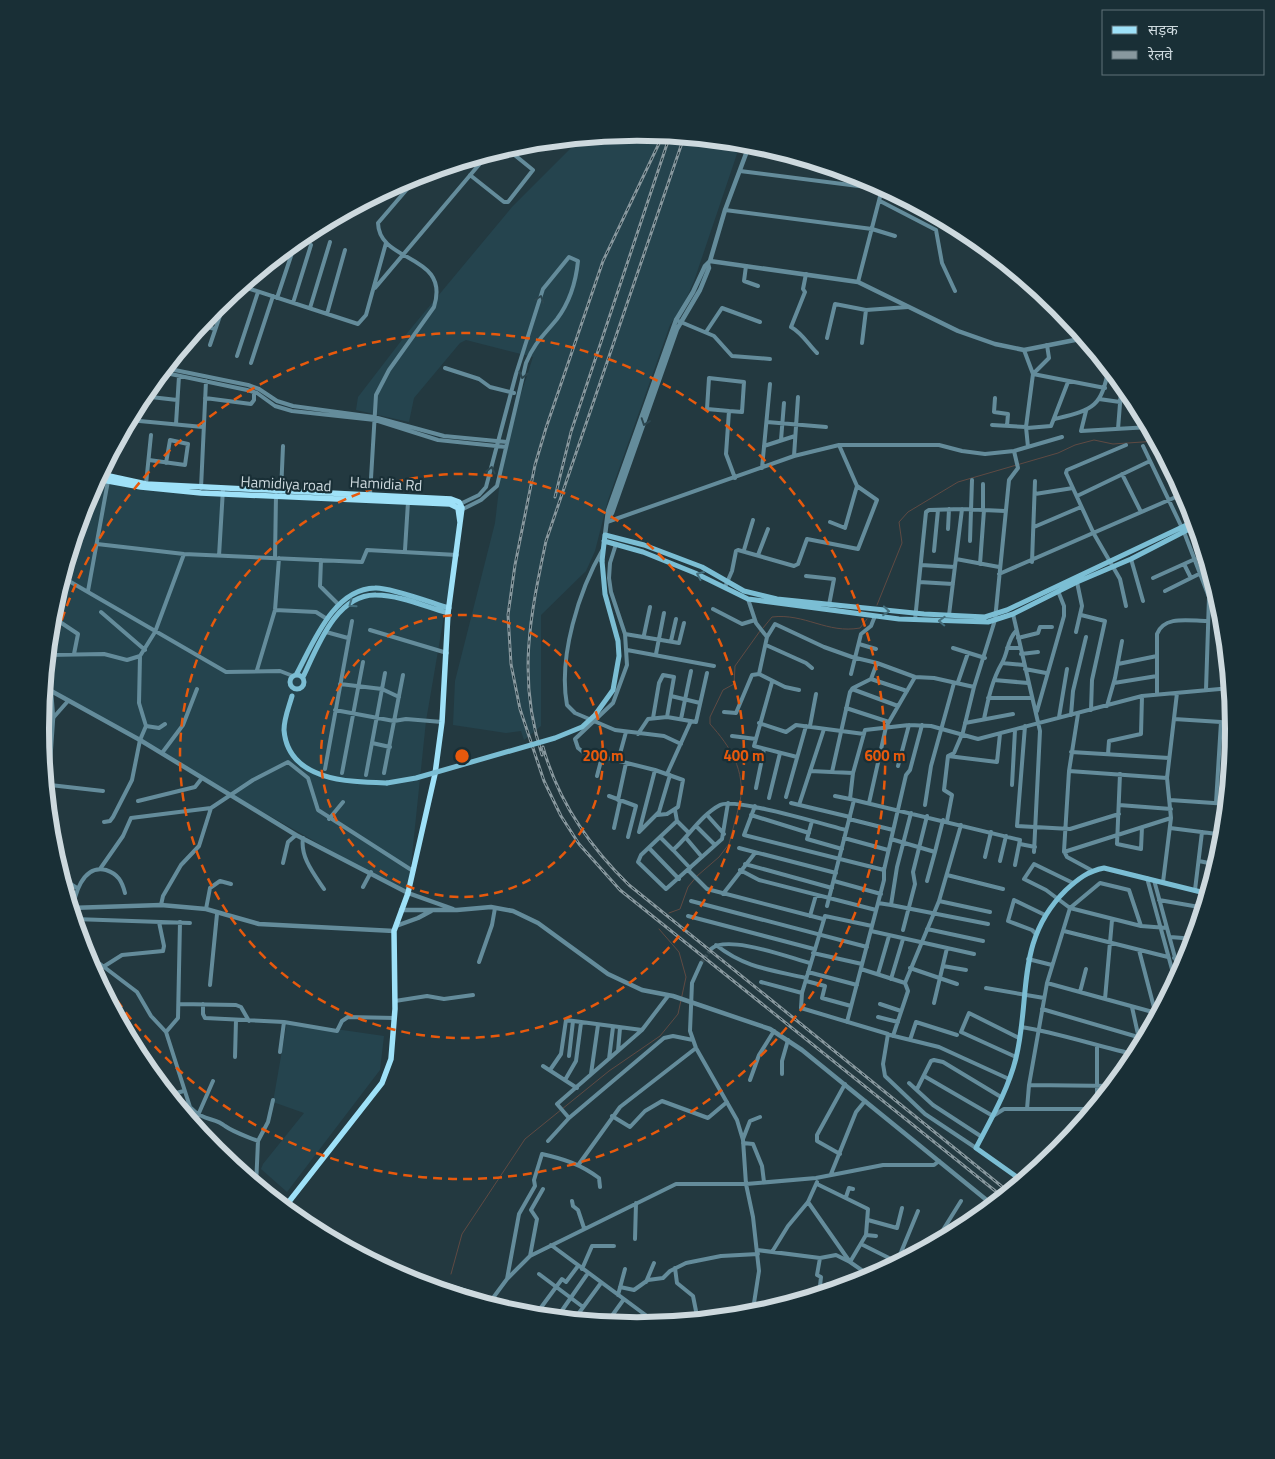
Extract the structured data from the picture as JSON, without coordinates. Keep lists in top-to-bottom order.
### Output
{
  "streets": {
    "main road": ["Hamidiya road", "Hamidia Rd"]
  },
  "crossings": [
    ["Hamidiya road", "Hamidia Rd"]
  ],
  "legend": ["सड़क", "रेलवे"],
  "rings": ["200 m", "400 m", "600 m"]
}
